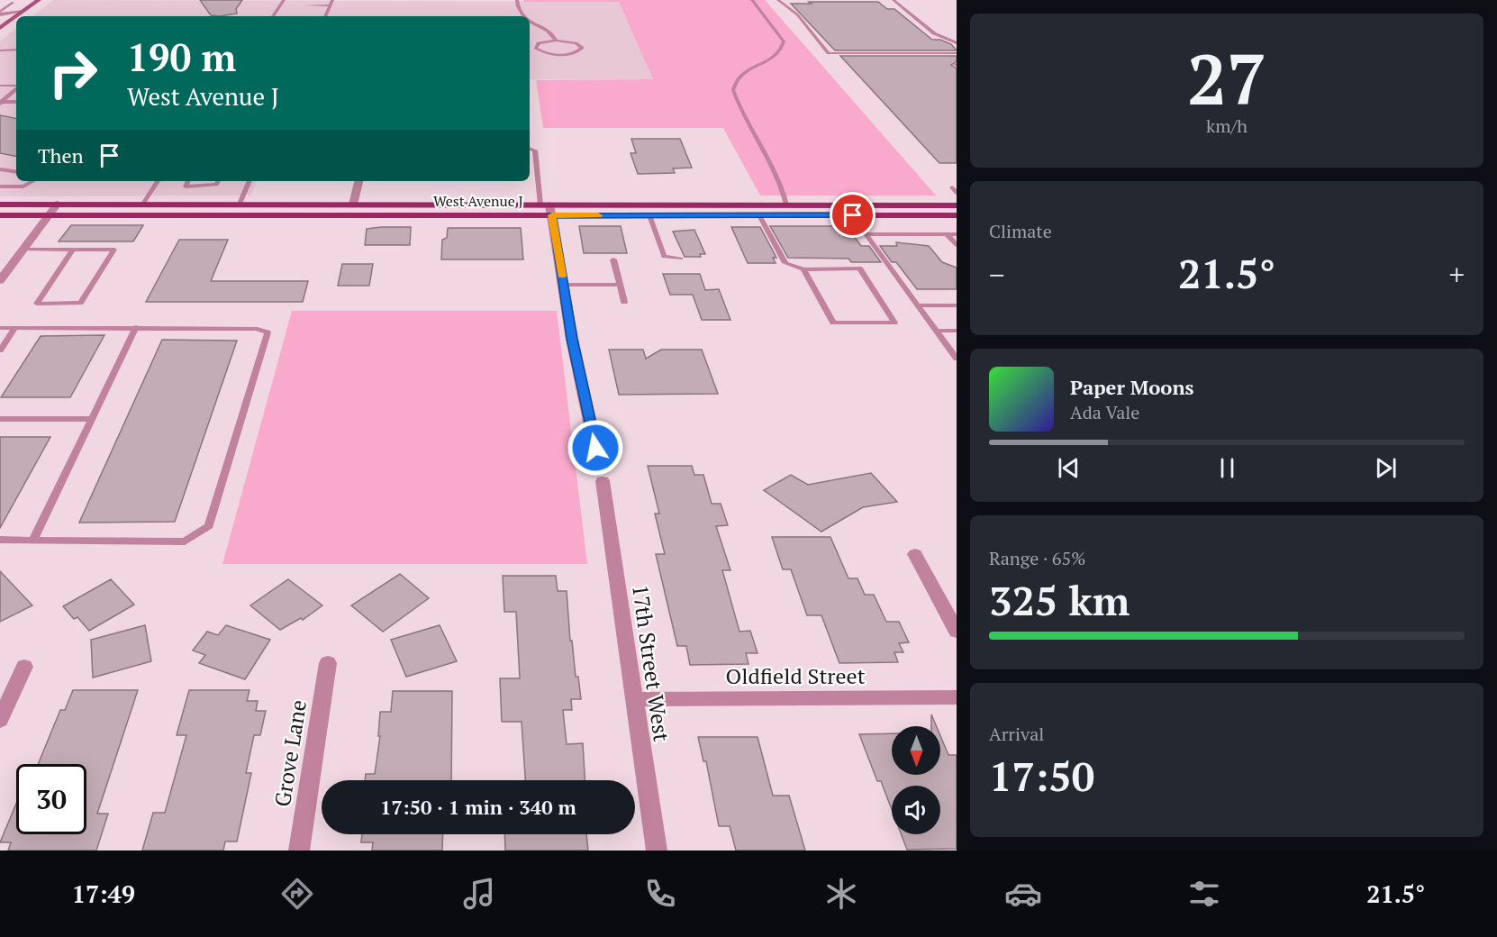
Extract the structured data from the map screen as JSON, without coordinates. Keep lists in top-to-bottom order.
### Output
{
  "streets": {
    "main road": ["West Avenue J"],
    "street": ["17th Street West", "Oldfield Street", "Grove Lane"]
  },
  "crossings": [
    ["17th Street West", "Oldfield Street"]
  ],
  "north": "bottom",
  "page": {
    "tile": [
      ["27", "km/h"],
      "Climate",
      ["Range · 65%", "325 km"],
      ["Arrival", "17:50"]
    ],
    "turn": ["190 m", "West Avenue J"],
    "then": "Then",
    "heat": ["−", "21.5°", "+"],
    "song": ["Paper Moons", "Ada Vale"],
    "limit": "30",
    "trip": "17:50 · 1 min · 340 m",
    "tabs": ["17:49", "21.5°"]
  }
}
